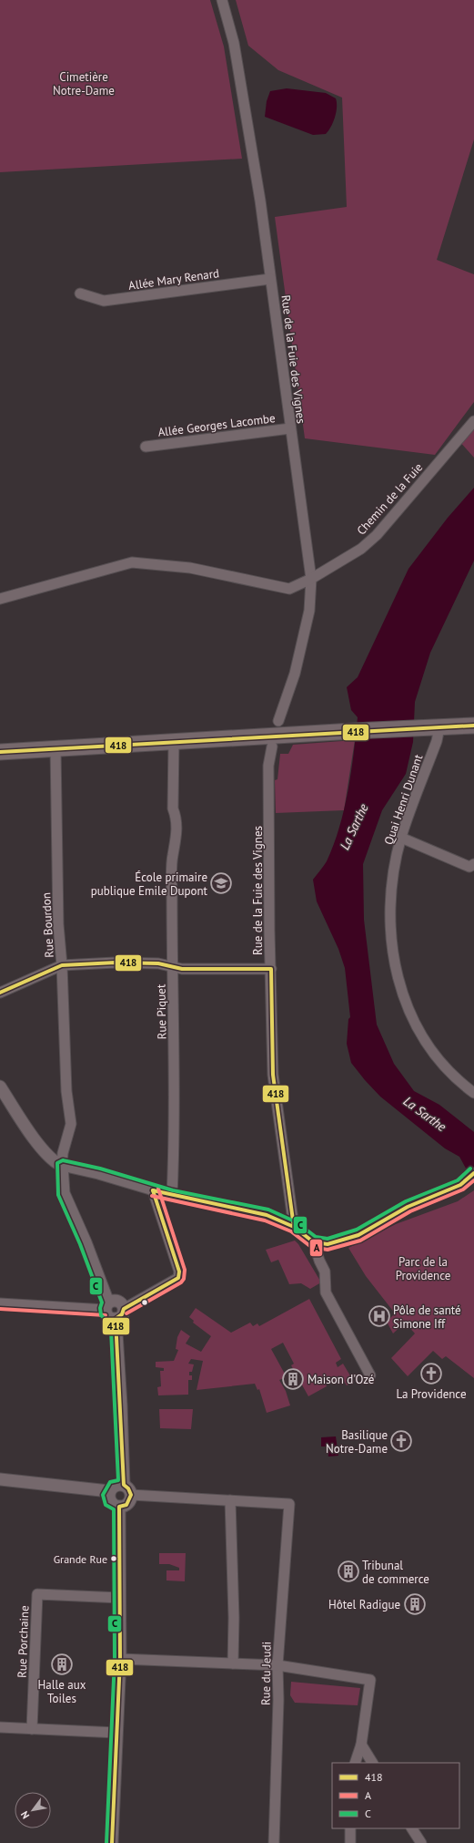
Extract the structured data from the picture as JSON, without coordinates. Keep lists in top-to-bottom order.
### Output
{
  "streets": {
    "street": [
      "Allée Mary Renard",
      "Rue de la Fuie des Vignes",
      "Allée Georges Lacombe",
      "Chemin de la Fuie",
      "Quai Henri Dunant",
      "Rue Bourdon",
      "Rue Piquet",
      "Rue Porchaine",
      "Rue du Jeudi"
    ]
  },
  "crossings": [
    ["Allée Mary Renard", "Rue de la Fuie des Vignes"],
    ["Rue de la Fuie des Vignes", "Allée Georges Lacombe"],
    ["Rue de la Fuie des Vignes", "Chemin de la Fuie"]
  ],
  "water": ["La Sarthe"],
  "parks": ["Cimetière Notre-Dame", "Parc de la Providence"],
  "places": {
    "school or university": ["École primaire publique Emile Dupont"],
    "hospital": ["Pôle de santé Simone Iff"],
    "church": ["La Providence", "Basilique Notre-Dame"],
    "building": [
      "Maison d'Ozé",
      "Tribunal de commerce",
      "Hôtel Radigue",
      "Halle aux Toiles"
    ],
    "other": ["Grande Rue"]
  },
  "lines": ["transit line 418", "transit line C", "transit line A"],
  "legend": ["418", "A", "C"],
  "north": "bottom left"
}
